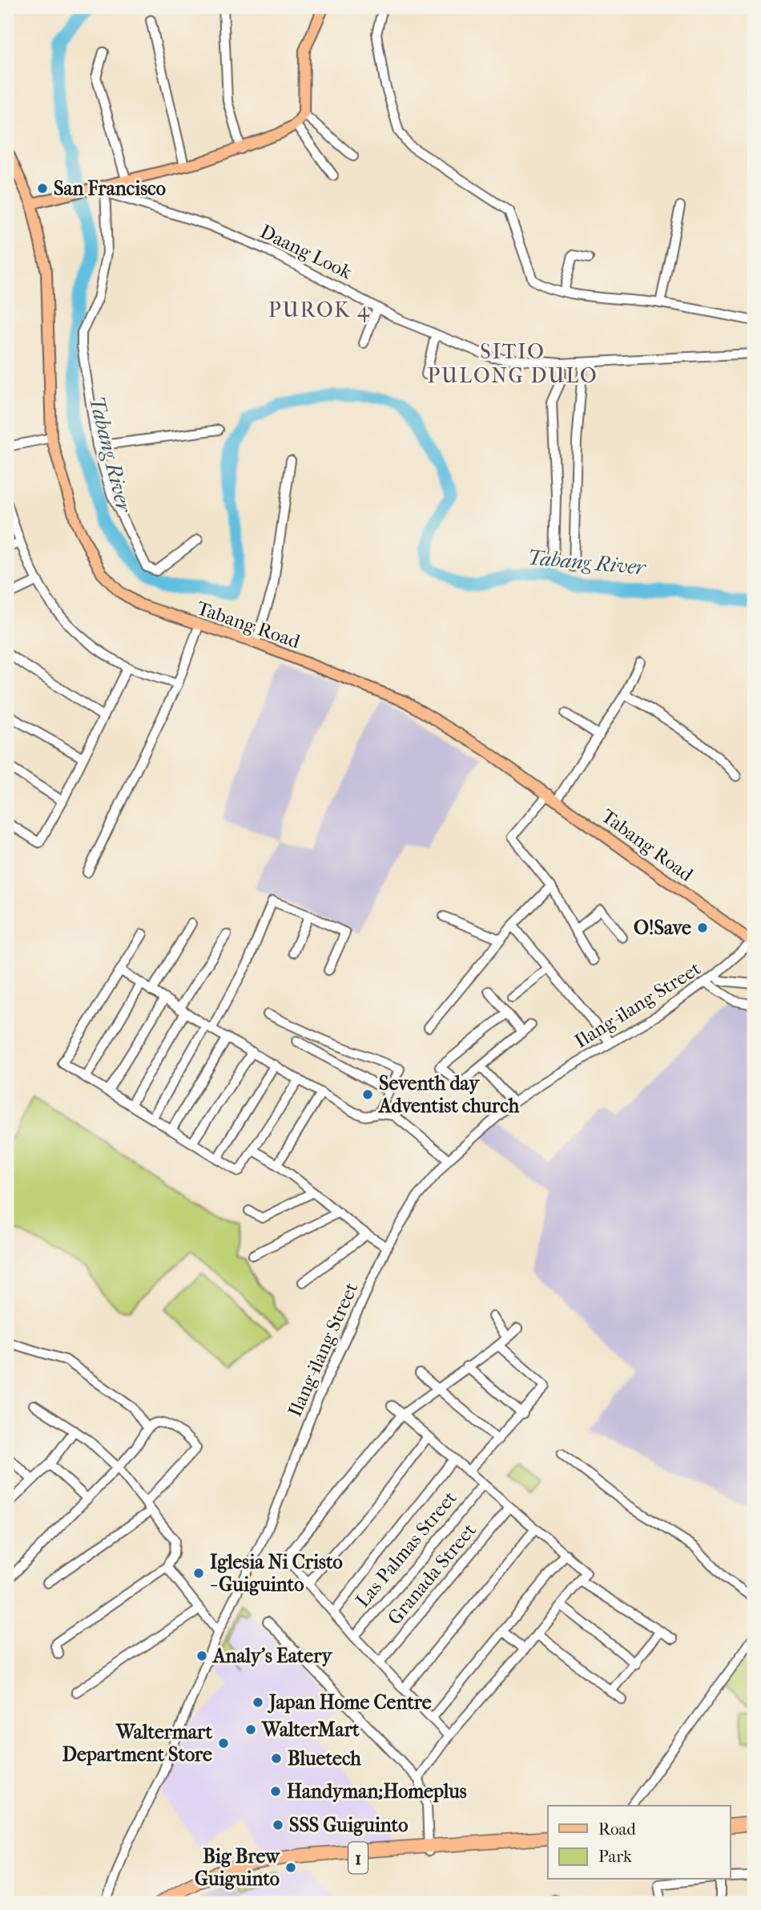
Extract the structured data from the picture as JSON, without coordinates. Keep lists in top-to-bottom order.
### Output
{
  "streets": {
    "highway": ["1"],
    "main road": ["Tabang Road"],
    "street": [
      "Daang Look",
      "Ilang-ilang Street",
      "Las Palmas Street",
      "Granada Street"
    ]
  },
  "districts": ["PUROK 4", "SITIO PULONG DULO"],
  "water": ["Tabang River"],
  "places": [
    "San Francisco",
    "O!Save",
    "Seventh day Adventist church",
    "Iglesia Ni Cristo - Guiguinto",
    "Analy's Eatery",
    "Japan Home Centre",
    "WalterMart",
    "Waltermart Department Store",
    "Bluetech",
    "Handyman;Homeplus",
    "SSS Guiguinto",
    "Big Brew Guiguinto"
  ],
  "legend": ["Road", "Park"]
}
